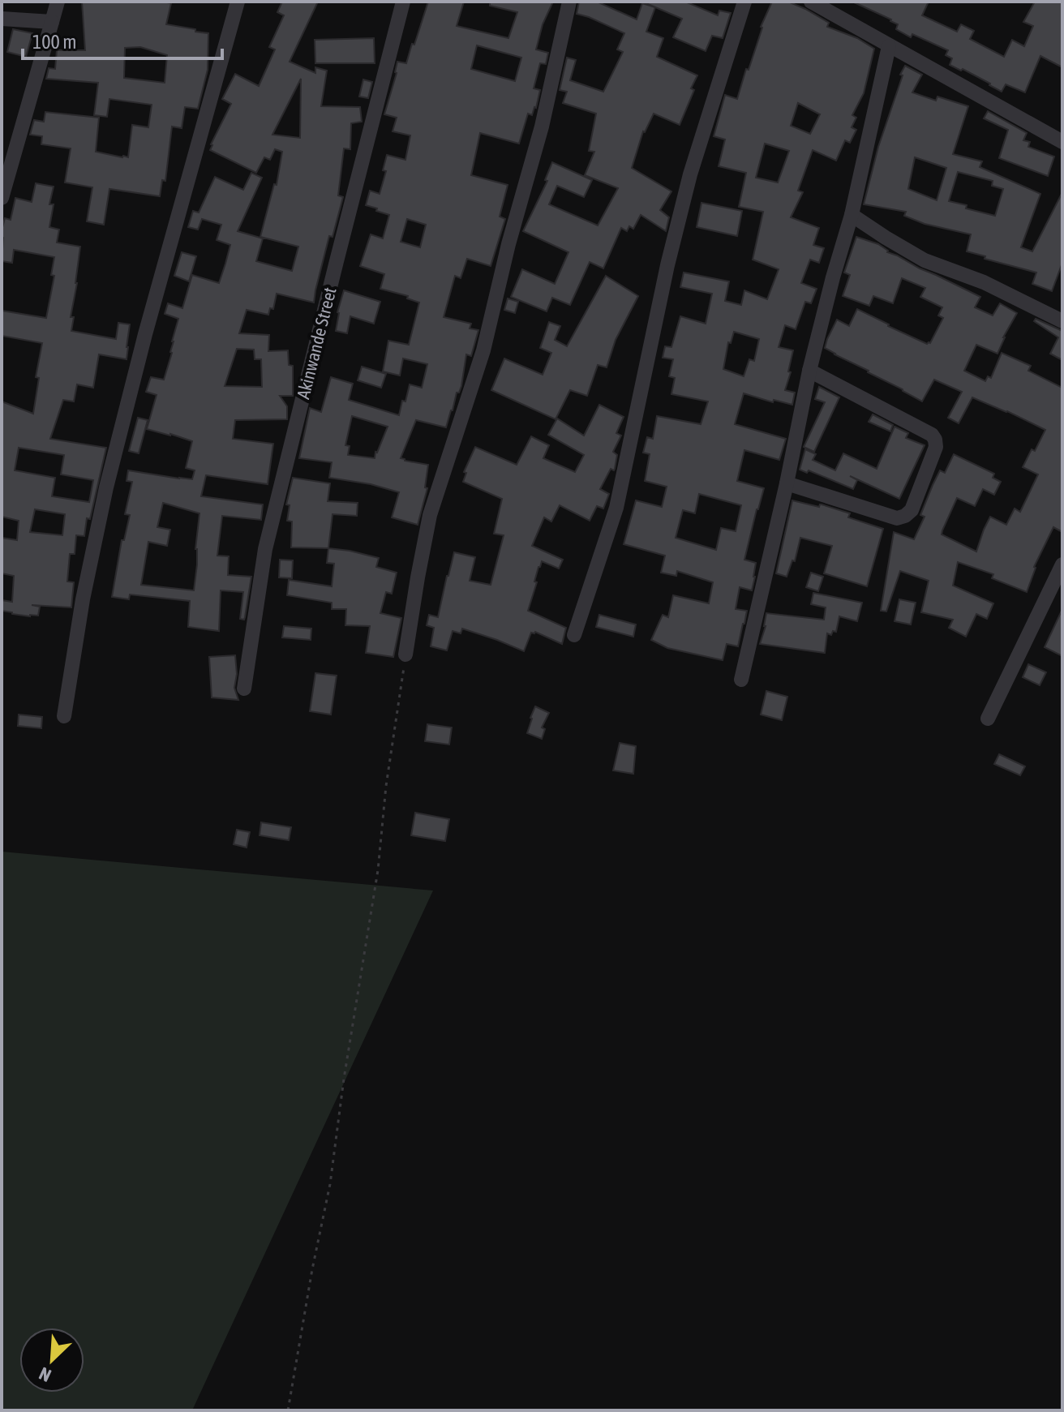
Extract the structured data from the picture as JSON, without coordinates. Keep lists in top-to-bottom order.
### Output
{
  "streets": {
    "street": ["Akinwande Street"]
  },
  "scale_bar": "100 m",
  "north": "bottom left"
}
